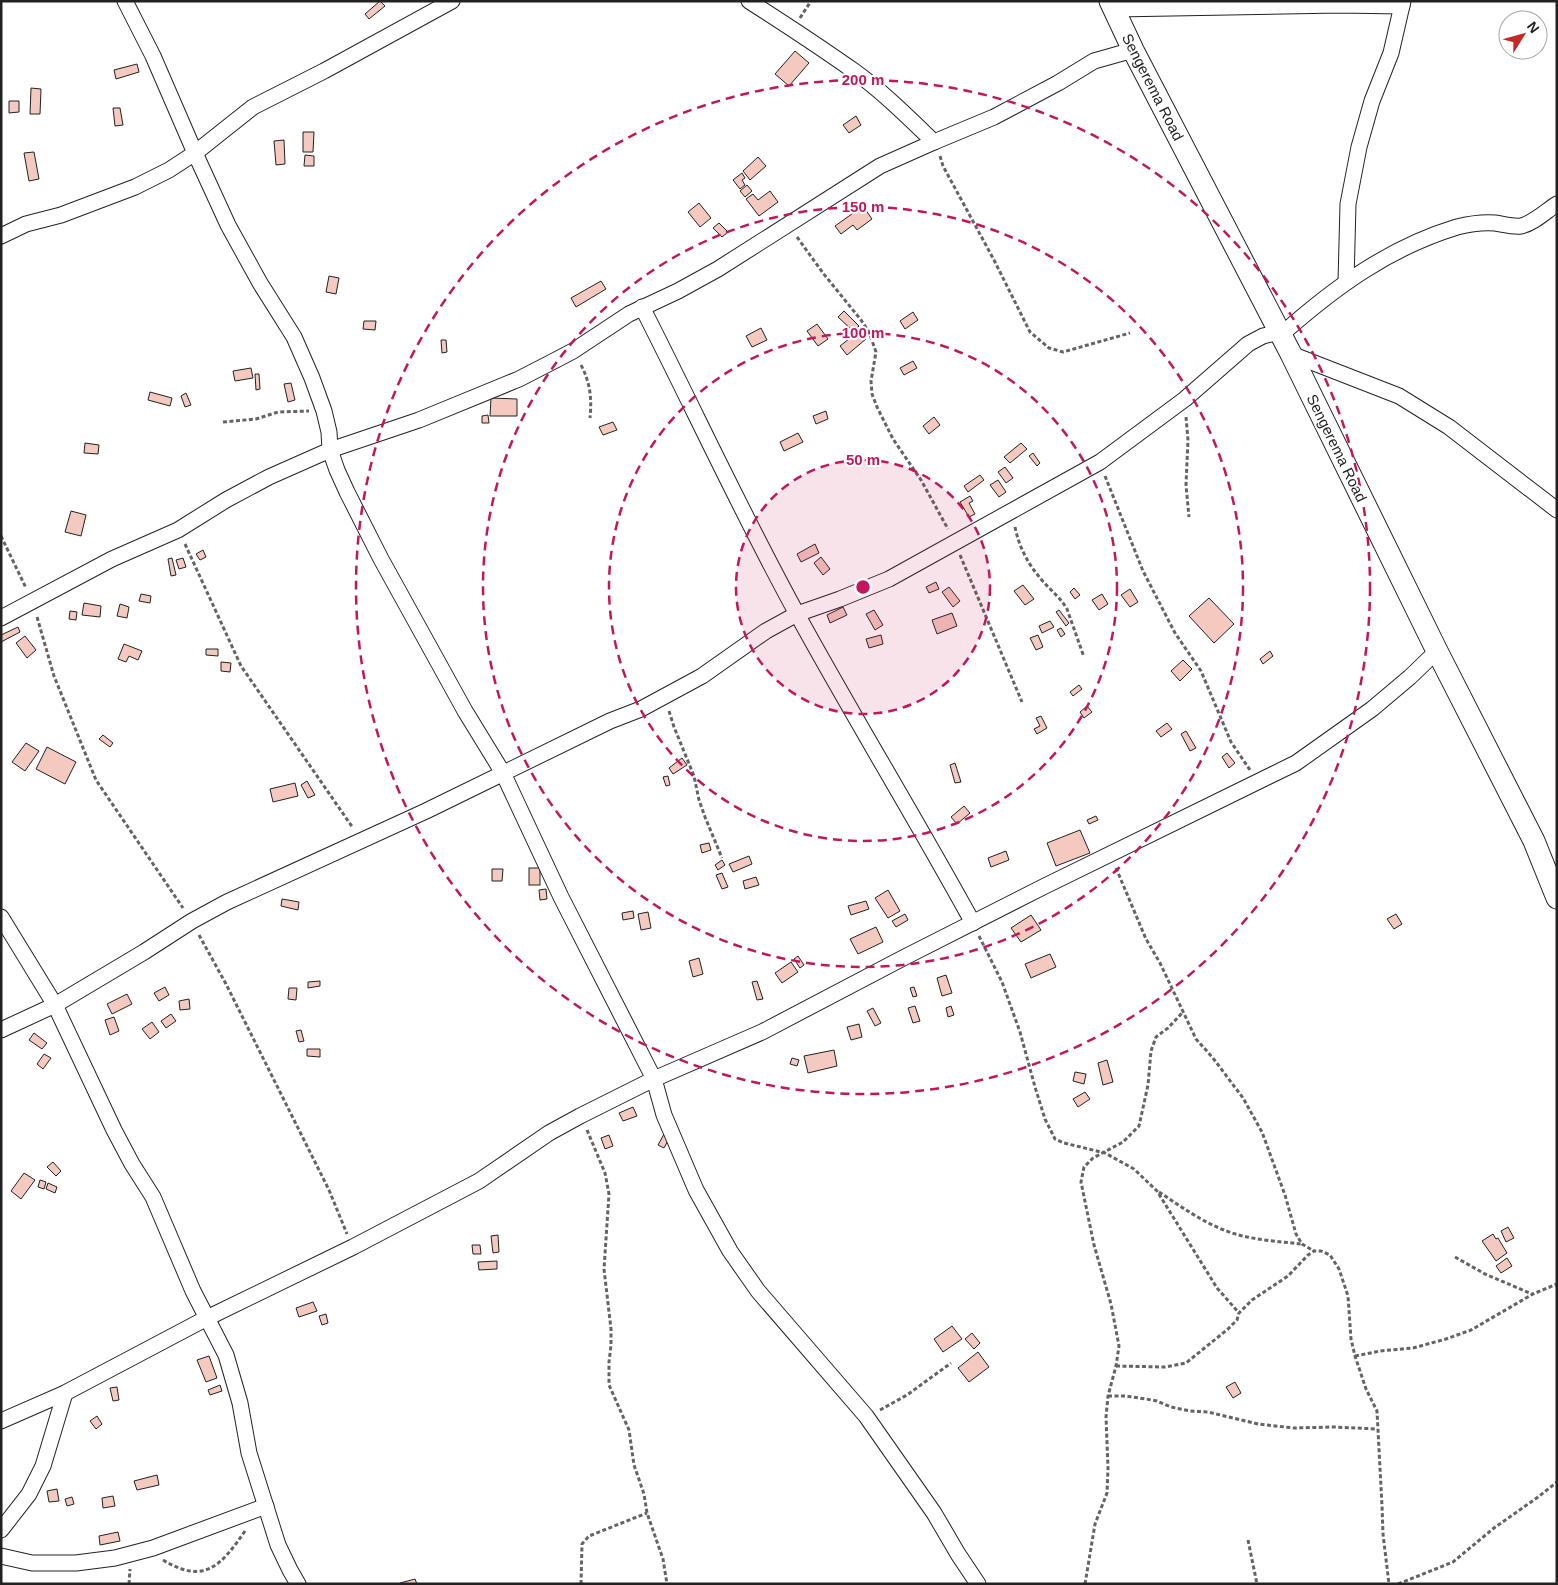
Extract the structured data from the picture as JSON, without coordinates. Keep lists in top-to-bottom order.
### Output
{
  "streets": {
    "main road": ["Sengerema Road"]
  },
  "north": "top right",
  "rings": [
    "200 m",
    "150 m",
    "100 m",
    "50 m"
  ]
}
